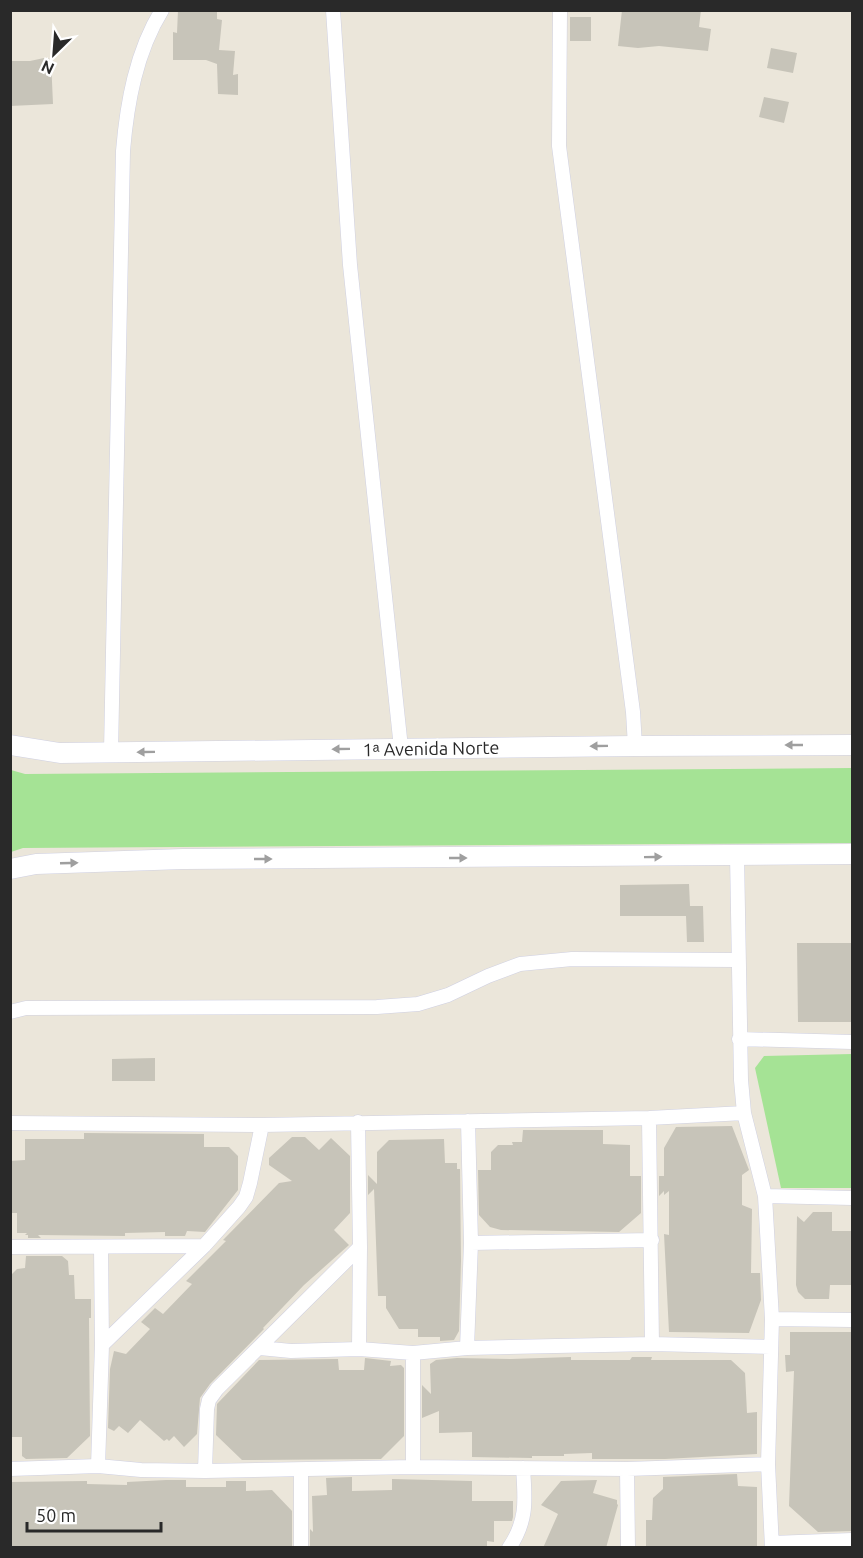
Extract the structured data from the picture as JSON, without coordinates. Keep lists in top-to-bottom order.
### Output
{
  "streets": {
    "main road": ["1ᵃ Avenida Norte"]
  },
  "scale_bar": "50 m",
  "north": "bottom left"
}
